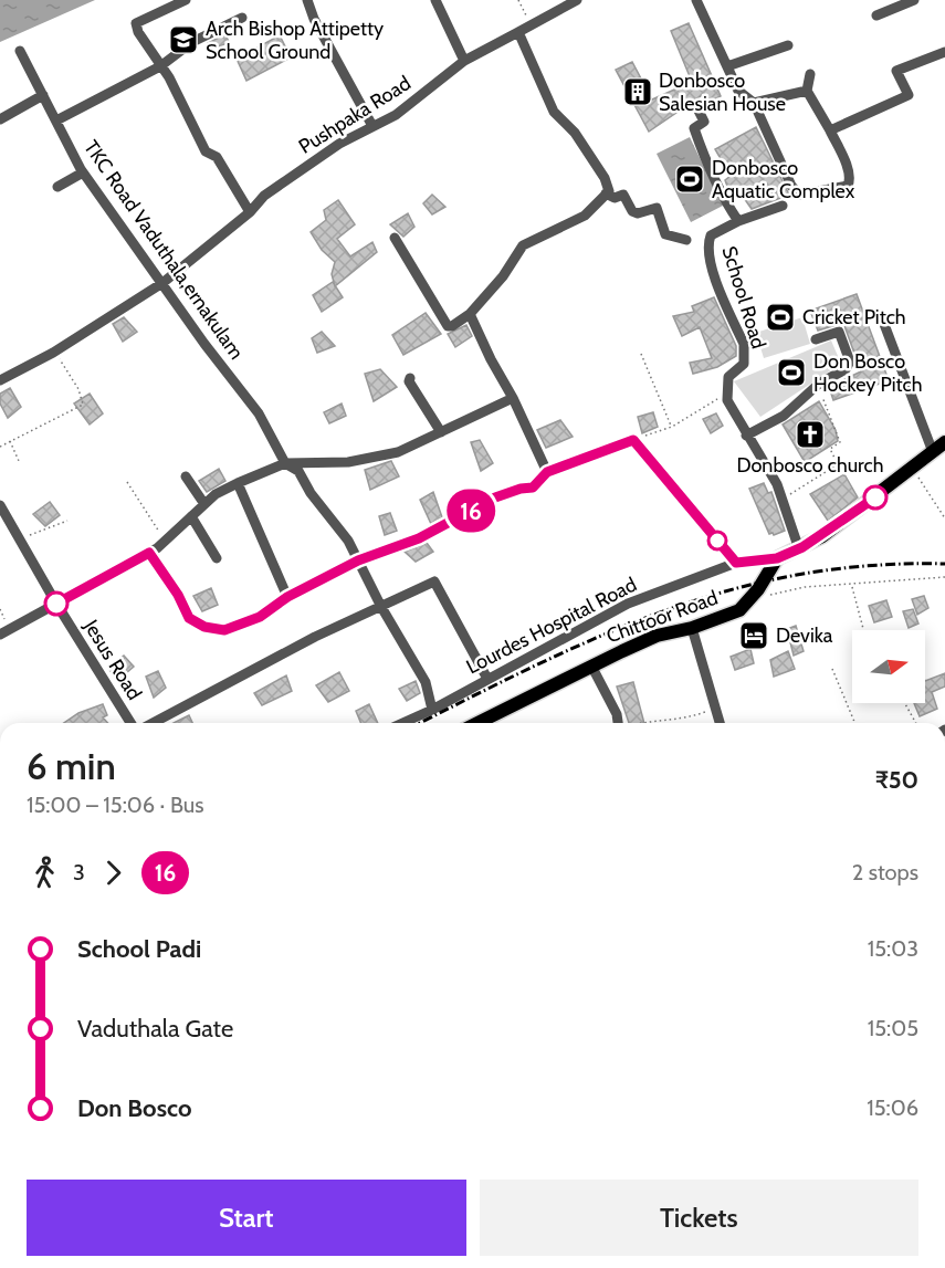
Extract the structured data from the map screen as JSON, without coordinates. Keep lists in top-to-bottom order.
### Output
{
  "streets": {
    "main road": ["Chittoor Road"],
    "street": [
      "Pushpaka Road",
      "TKC Road Vaduthala,ernakulam",
      "School Road",
      "Lourdes Hospital Road",
      "Jesus Road"
    ]
  },
  "crossings": [
    ["Pushpaka Road", "TKC Road Vaduthala,ernakulam"],
    ["TKC Road Vaduthala,ernakulam", "Lourdes Hospital Road"],
    ["Chittoor Road", "Lourdes Hospital Road"]
  ],
  "places": {
    "school or university": ["Arch Bishop Attipetty School Ground"],
    "building": ["Donbosco Salesian House"],
    "sports": ["Donbosco Aquatic Complex", "Cricket Pitch", "Don Bosco Hockey Pitch"],
    "church": ["Donbosco church"],
    "hotel": ["Devika"]
  },
  "lines": ["bus line 16"],
  "north": "right",
  "page": {
    "on_map": "16",
    "heading": ["6 min", "15:00 – 15:06 · Bus", "₹50"],
    "legs": ["3", "16", "2 stops"],
    "list": [
      {
        "name": "School Padi",
        "value": "15:03"
      },
      {
        "name": "Vaduthala Gate",
        "value": "15:05"
      },
      {
        "name": "Don Bosco",
        "value": "15:06"
      }
    ],
    "buttons": ["Start", "Tickets"]
  }
}
